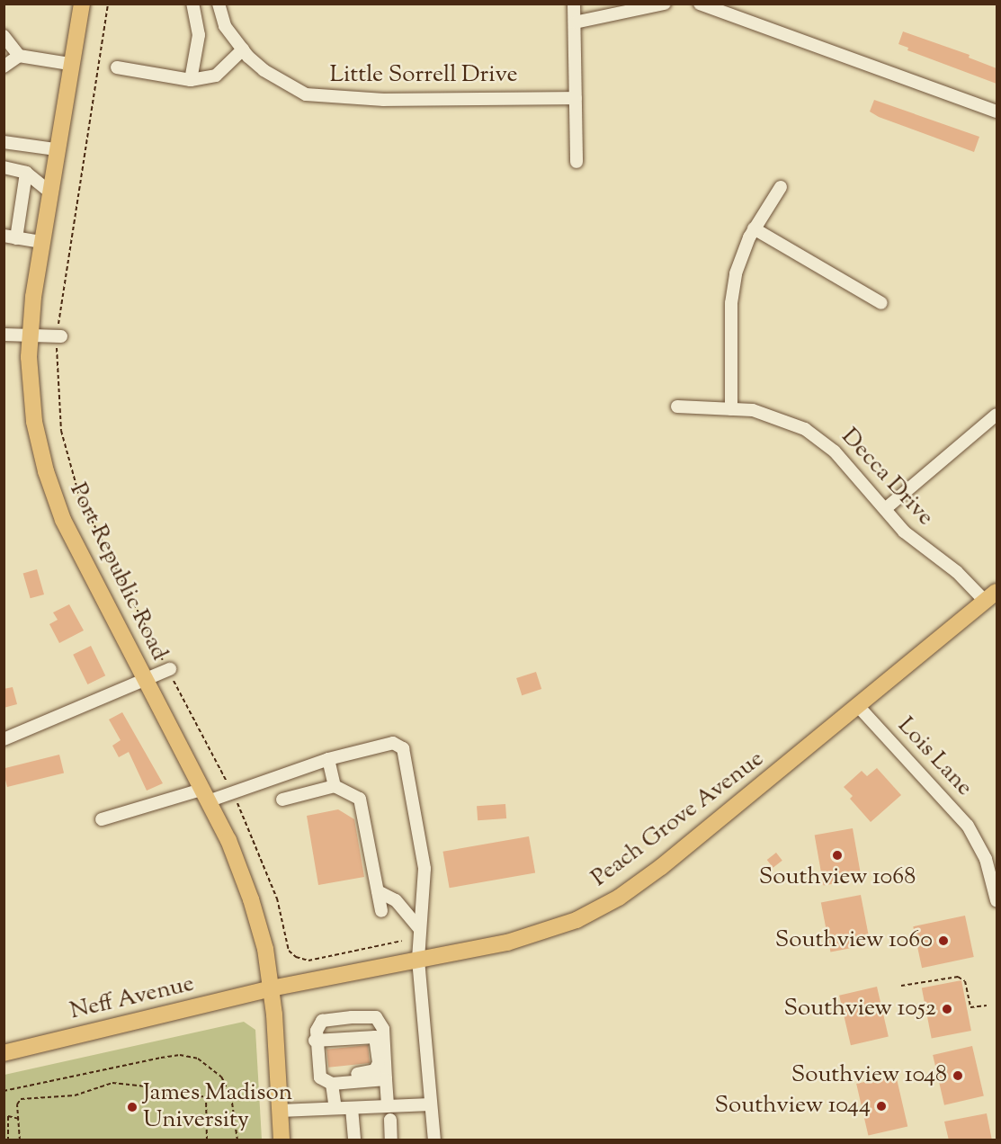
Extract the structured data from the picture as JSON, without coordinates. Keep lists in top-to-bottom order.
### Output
{
  "streets": {
    "main road": ["Port Republic Road", "Peach Grove Avenue", "Neff Avenue"],
    "street": ["Little Sorrell Drive", "Decca Drive", "Lois Lane"]
  },
  "crossings": [
    ["Decca Drive", "Peach Grove Avenue"],
    ["Port Republic Road", "Peach Grove Avenue"],
    ["Port Republic Road", "Neff Avenue"],
    ["Lois Lane", "Peach Grove Avenue"],
    ["Peach Grove Avenue", "Neff Avenue"]
  ],
  "places": [
    "Southview 1068",
    "Southview 1060",
    "Southview 1052",
    "Southview 1048",
    "Southview 1044",
    "James Madison University"
  ]
}
